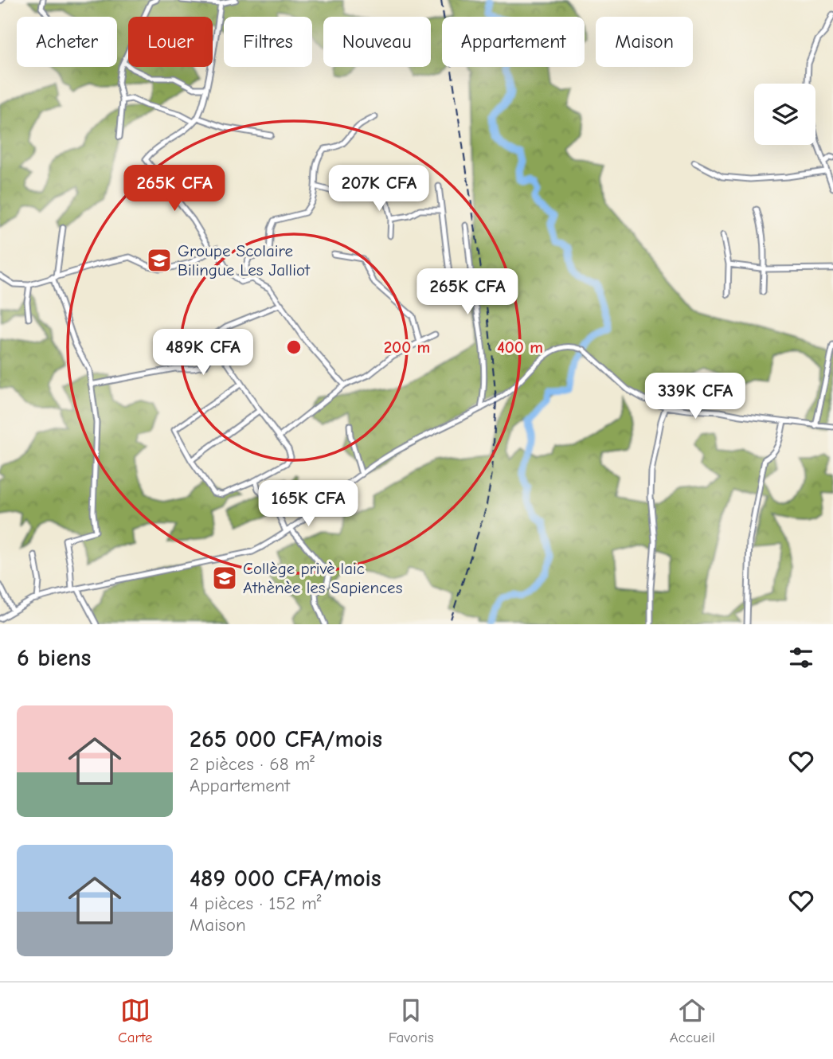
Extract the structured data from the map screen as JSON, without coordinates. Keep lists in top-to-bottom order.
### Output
{
  "places": {
    "school or university": ["Groupe Scolaire Bilingue Les Jalliot", "Collège privè laic Athènèe les Sapiences"]
  },
  "page": {
    "chip": [
      "Acheter",
      "Louer",
      "Filtres",
      "Nouveau",
      "Appartement",
      "Maison"
    ],
    "price": [
      "265K CFA",
      "207K CFA",
      "265K CFA",
      "489K CFA",
      "339K CFA",
      "165K CFA"
    ],
    "heading": "6 biens",
    "list": [
      {
        "name": "265 000 CFA/mois",
        "note": "2 pièces · 68 m² · Appartement"
      },
      {
        "name": "489 000 CFA/mois",
        "note": "4 pièces · 152 m² · Maison"
      }
    ],
    "tabs": ["Carte", "Favoris", "Accueil"]
  },
  "rings": ["200 m", "400 m"]
}
